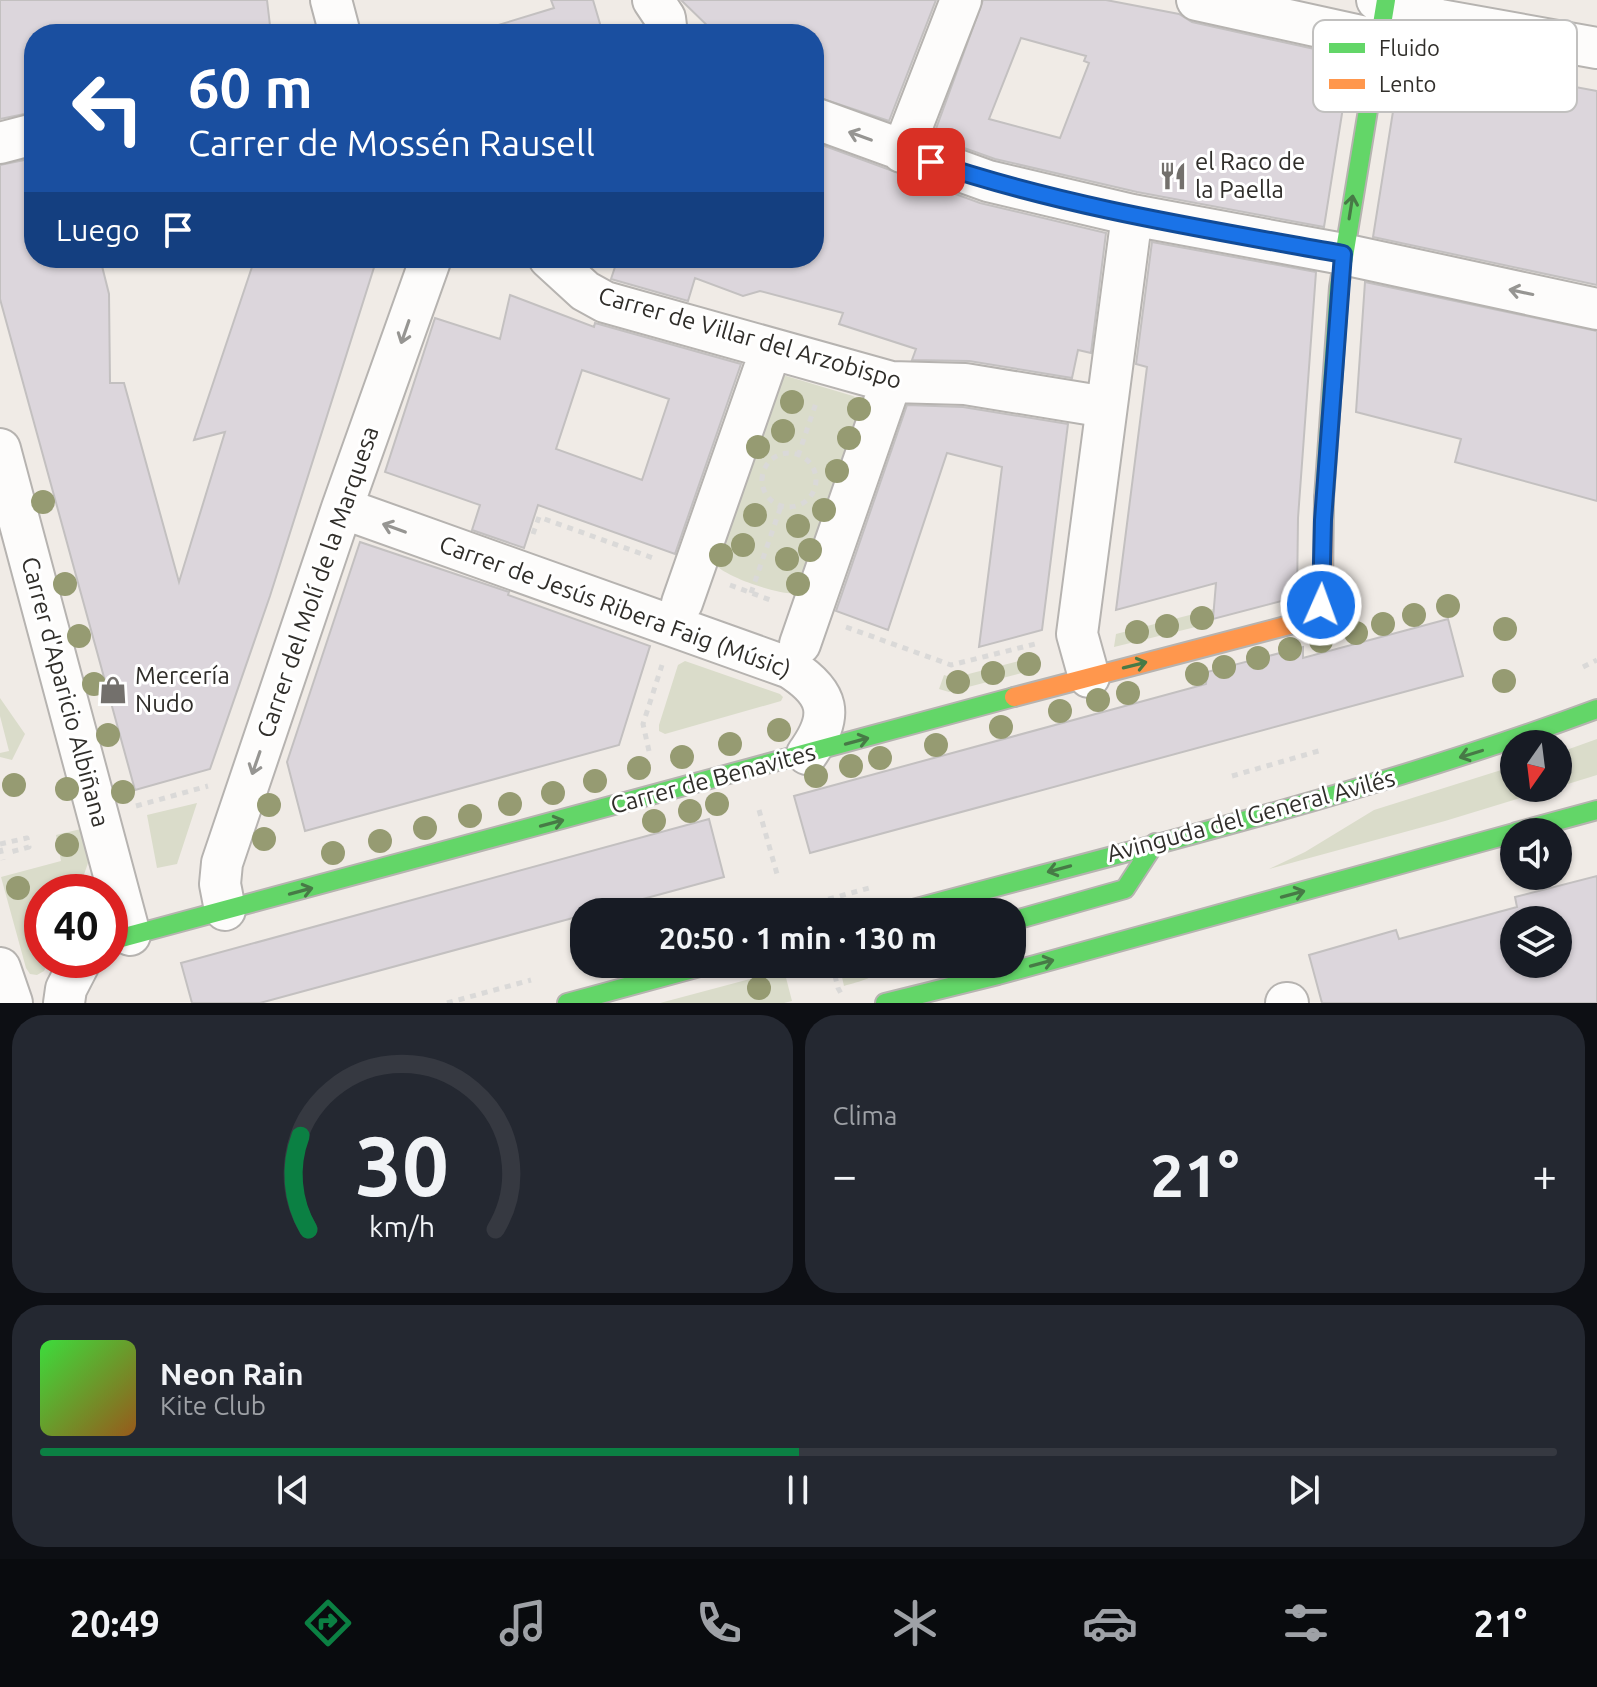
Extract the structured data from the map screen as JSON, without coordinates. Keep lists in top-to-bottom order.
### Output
{
  "streets": {
    "street": [
      "Carrer de Villar del Arzobispo",
      "Carrer del Molí de la Marquesa",
      "Carrer de Jesús Ribera Faig (Músic)",
      "Carrer d'Aparicio Albiñana",
      "Carrer de Benavites",
      "Avinguda del General Avilés"
    ]
  },
  "crossings": [
    ["Carrer del Molí de la Marquesa", "Carrer de Jesús Ribera Faig (Músic)"],
    ["Carrer del Molí de la Marquesa", "Carrer de Benavites"],
    ["Carrer de Jesús Ribera Faig (Músic)", "Carrer de Benavites"]
  ],
  "one_way": ["Carrer de Jesús Ribera Faig (Músic)", "Carrer de Benavites"],
  "places": {
    "restaurant": ["el Raco de la Paella"],
    "shop": ["Mercería Nudo"]
  },
  "legend": ["Fluido", "Lento"],
  "north": "bottom",
  "page": {
    "turn": ["60 m", "Carrer de Mossén Rausell"],
    "then": "Luego",
    "limit": "40",
    "trip": "20:50 · 1 min · 130 m",
    "tile": "Clima",
    "heat": ["−", "21°", "+"],
    "song": ["Neon Rain", "Kite Club"],
    "tabs": ["20:49", "21°"],
    "gauge": ["30", "km/h"]
  }
}
